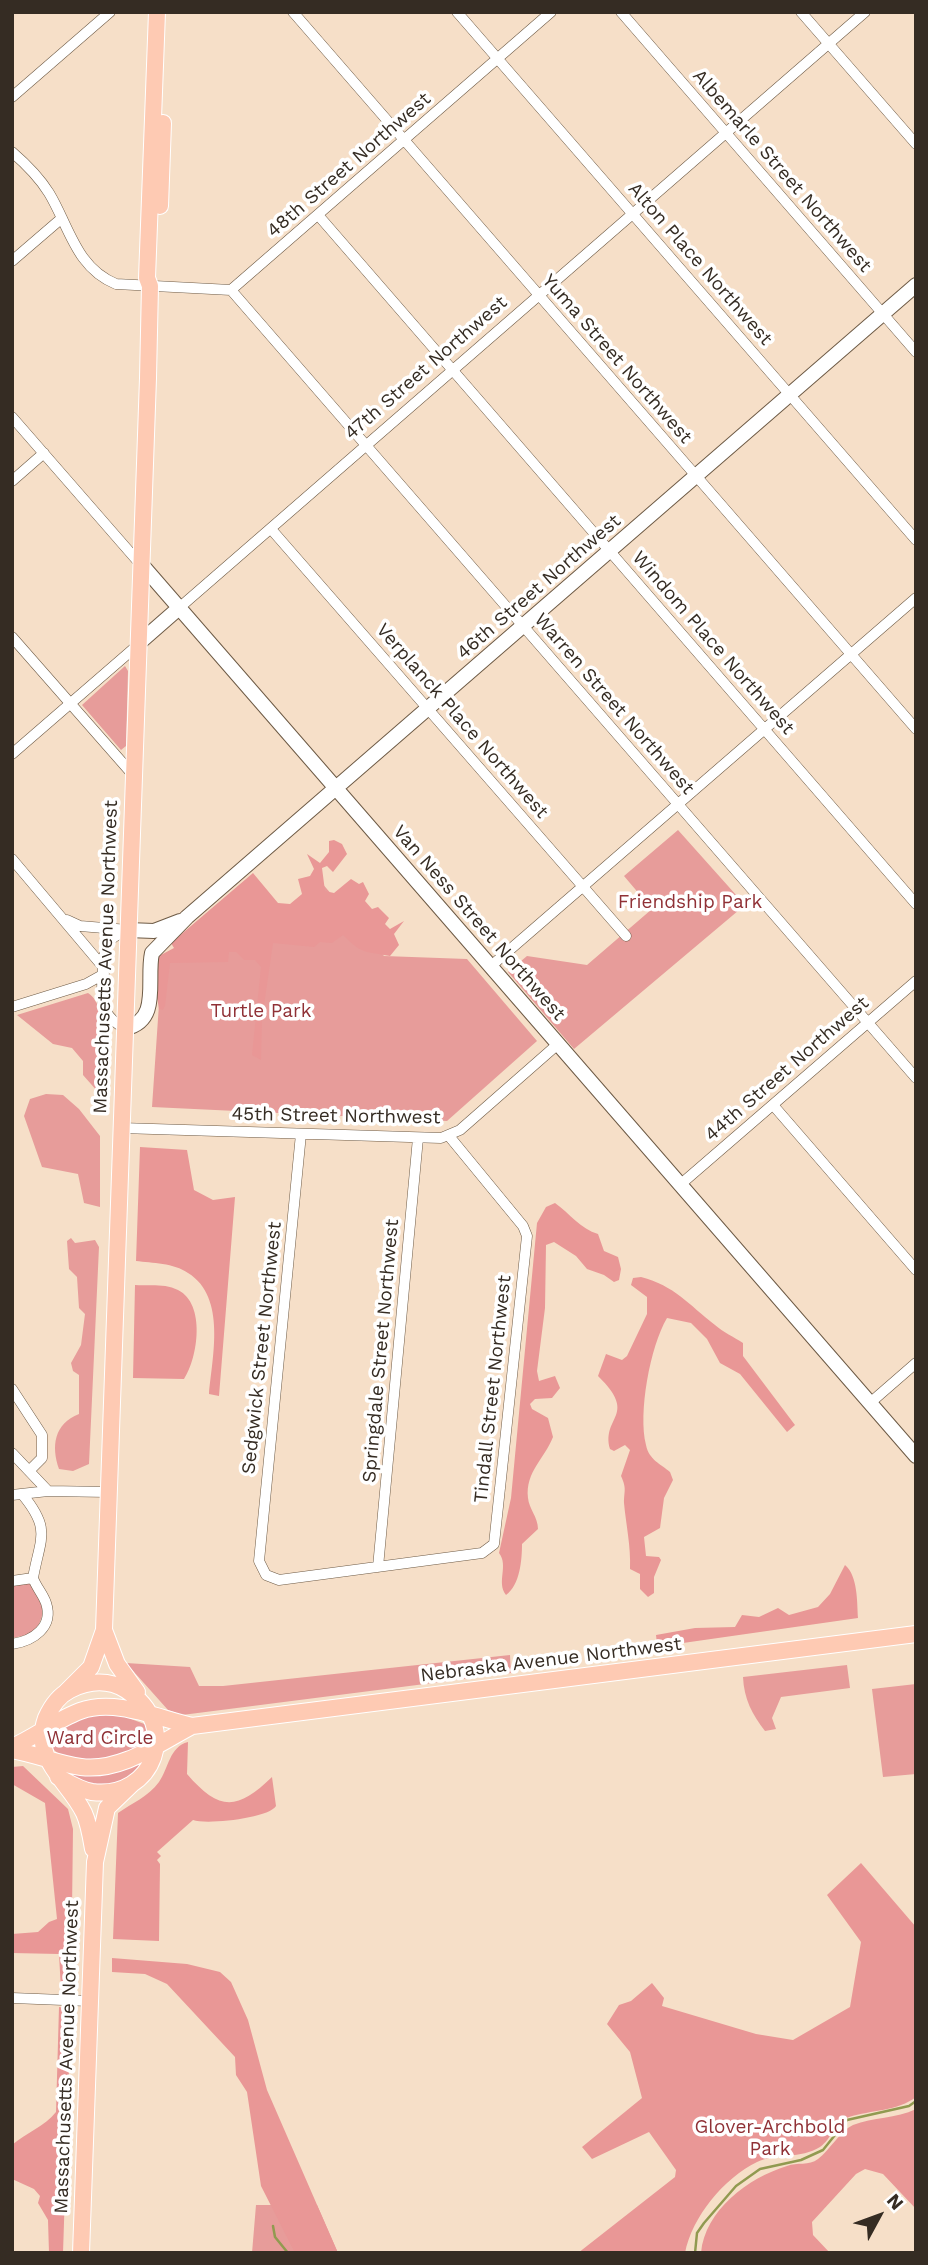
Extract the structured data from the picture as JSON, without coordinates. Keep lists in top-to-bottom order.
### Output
{
  "streets": {
    "main road": ["Massachusetts Avenue Northwest", "Nebraska Avenue Northwest"],
    "street": [
      "48th Street Northwest",
      "Albemarle Street Northwest",
      "Alton Place Northwest",
      "Yuma Street Northwest",
      "47th Street Northwest",
      "46th Street Northwest",
      "Windom Place Northwest",
      "Warren Street Northwest",
      "Verplanck Place Northwest",
      "Van Ness Street Northwest",
      "44th Street Northwest",
      "45th Street Northwest",
      "Sedgwick Street Northwest",
      "Springdale Street Northwest",
      "Tindall Street Northwest"
    ]
  },
  "crossings": [
    ["48th Street Northwest", "Alton Place Northwest"],
    ["48th Street Northwest", "Yuma Street Northwest"],
    ["48th Street Northwest", "Windom Place Northwest"],
    ["48th Street Northwest", "Warren Street Northwest"],
    ["Albemarle Street Northwest", "47th Street Northwest"],
    ["Albemarle Street Northwest", "46th Street Northwest"],
    ["Alton Place Northwest", "47th Street Northwest"],
    ["Alton Place Northwest", "46th Street Northwest"],
    ["Yuma Street Northwest", "47th Street Northwest"],
    ["Yuma Street Northwest", "46th Street Northwest"],
    ["47th Street Northwest", "Windom Place Northwest"],
    ["47th Street Northwest", "Warren Street Northwest"],
    ["47th Street Northwest", "Verplanck Place Northwest"],
    ["47th Street Northwest", "Van Ness Street Northwest"],
    ["47th Street Northwest", "Massachusetts Avenue Northwest"],
    ["46th Street Northwest", "Windom Place Northwest"],
    ["46th Street Northwest", "Warren Street Northwest"],
    ["46th Street Northwest", "Verplanck Place Northwest"],
    ["46th Street Northwest", "Van Ness Street Northwest"],
    ["46th Street Northwest", "Massachusetts Avenue Northwest"],
    ["Warren Street Northwest", "44th Street Northwest"],
    ["Van Ness Street Northwest", "Massachusetts Avenue Northwest"],
    ["Van Ness Street Northwest", "44th Street Northwest"],
    ["Van Ness Street Northwest", "45th Street Northwest"],
    ["Massachusetts Avenue Northwest", "45th Street Northwest"],
    ["Massachusetts Avenue Northwest", "Nebraska Avenue Northwest"],
    ["45th Street Northwest", "Sedgwick Street Northwest"],
    ["45th Street Northwest", "Springdale Street Northwest"],
    ["45th Street Northwest", "Tindall Street Northwest"],
    ["Sedgwick Street Northwest", "Springdale Street Northwest"],
    ["Sedgwick Street Northwest", "Tindall Street Northwest"],
    ["Springdale Street Northwest", "Tindall Street Northwest"]
  ],
  "parks": [
    "Friendship Park",
    "Turtle Park",
    "Ward Circle",
    "Glover-Archbold Park"
  ],
  "north": "top right"
}
